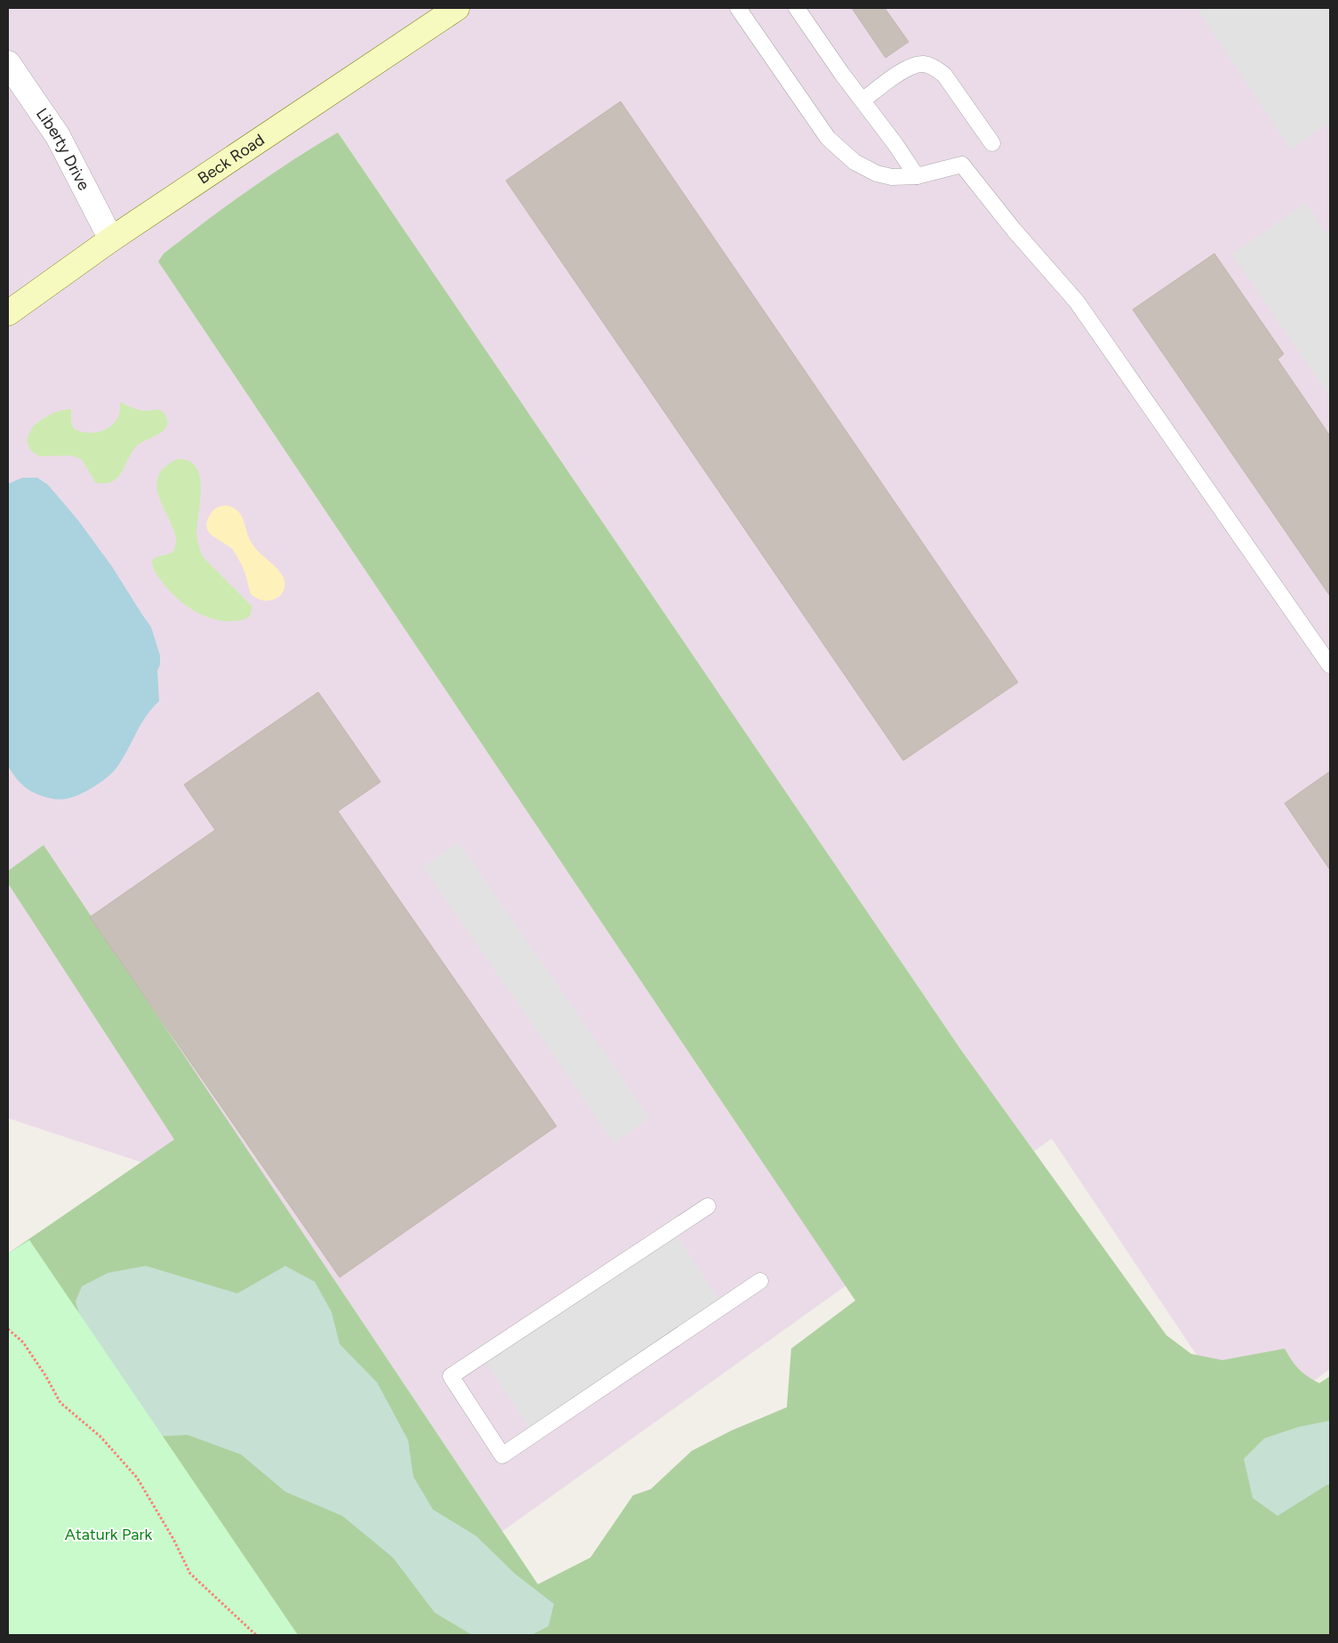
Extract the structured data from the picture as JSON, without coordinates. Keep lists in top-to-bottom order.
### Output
{
  "streets": {
    "street": ["Liberty Drive", "Beck Road"]
  },
  "crossings": [
    ["Liberty Drive", "Beck Road"]
  ],
  "parks": ["Ataturk Park"]
}
